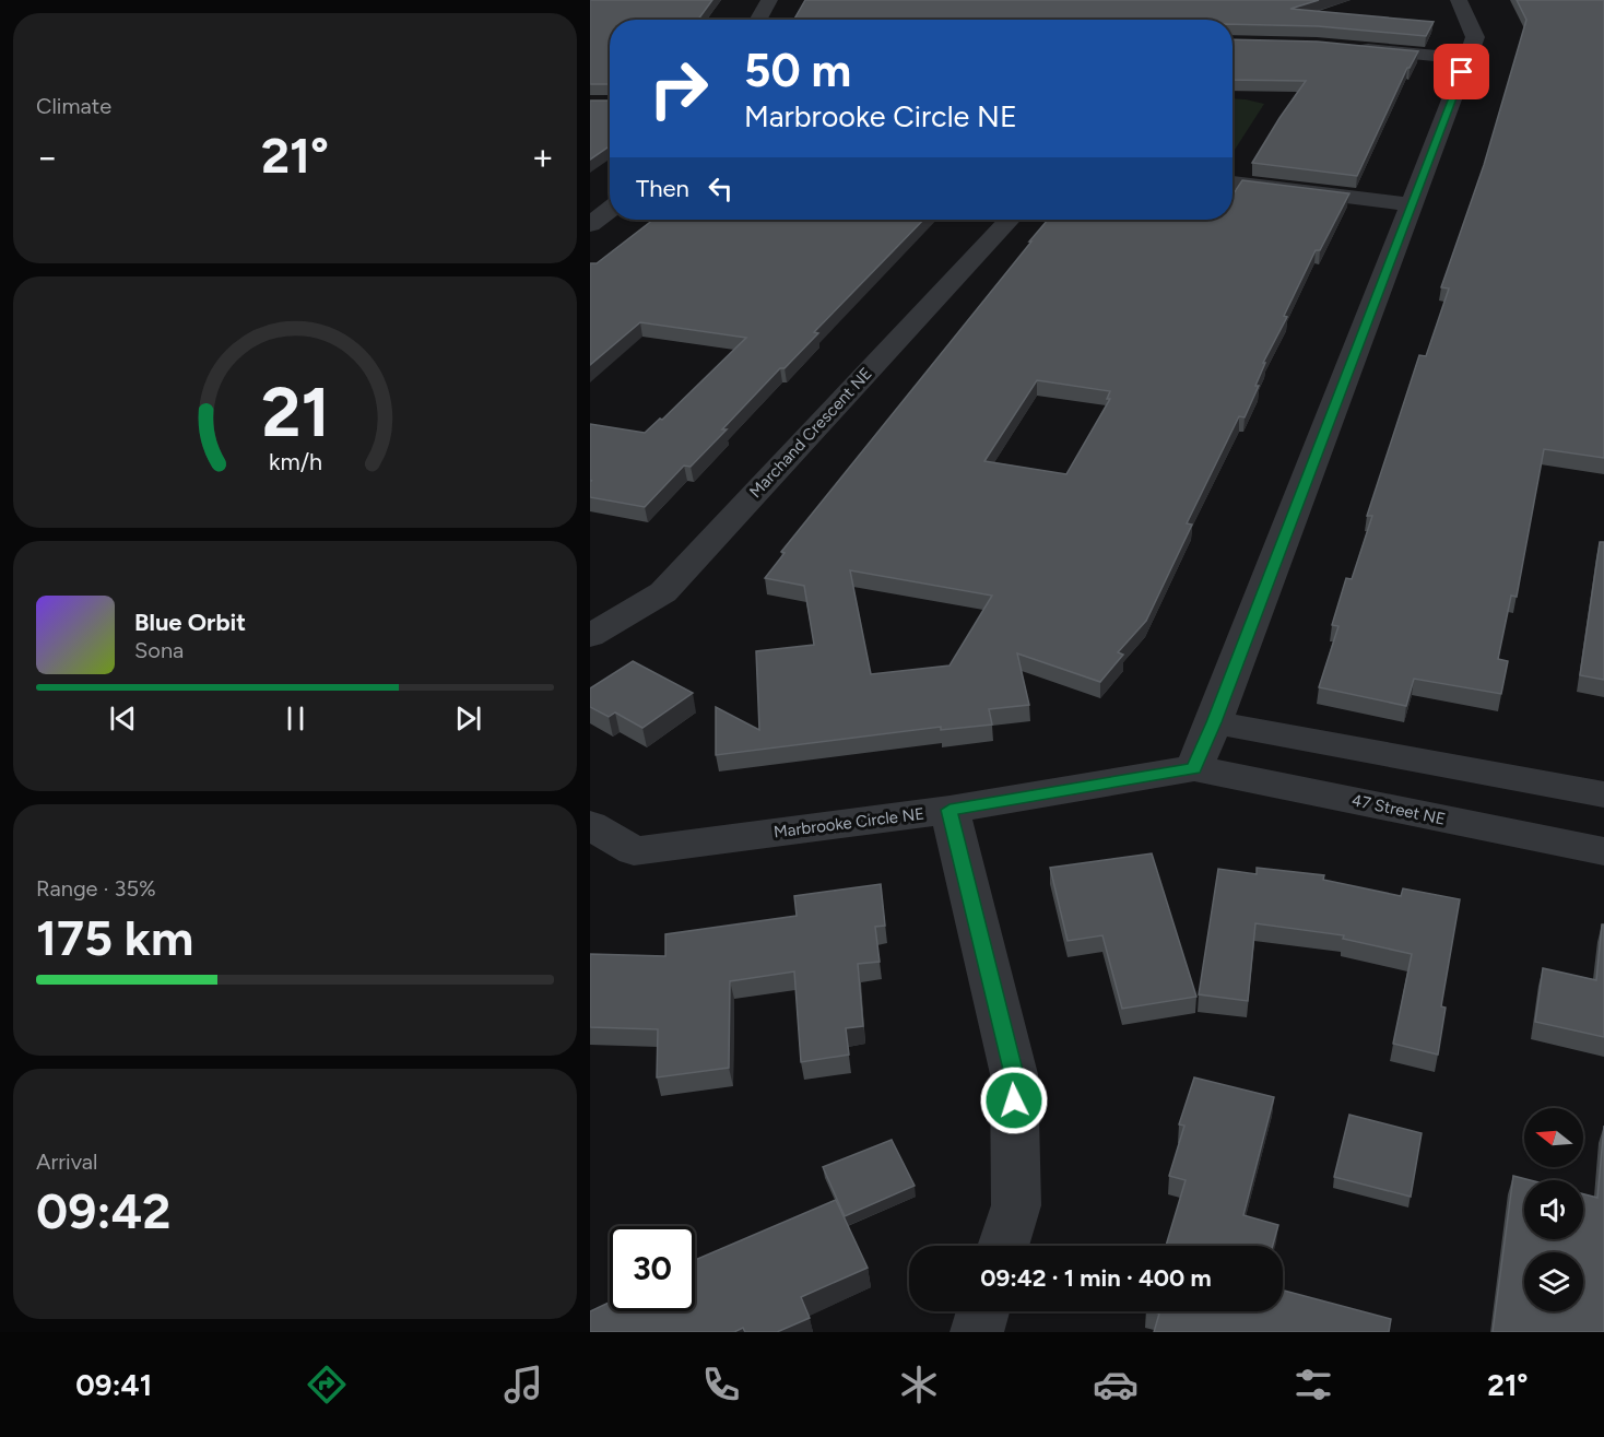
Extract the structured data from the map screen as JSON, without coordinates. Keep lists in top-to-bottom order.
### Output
{
  "streets": {
    "street": ["Marchand Crescent NE", "47 Street NE", "Marbrooke Circle NE"]
  },
  "crossings": [
    ["47 Street NE", "Marbrooke Circle NE"]
  ],
  "north": "left",
  "page": {
    "tile": [
      "Climate",
      ["Range · 35%", "175 km"],
      ["Arrival", "09:42"]
    ],
    "turn": ["50 m", "Marbrooke Circle NE"],
    "heat": ["−", "21°", "+"],
    "then": "Then",
    "song": ["Blue Orbit", "Sona"],
    "limit": "30",
    "trip": "09:42 · 1 min · 400 m",
    "tabs": ["09:41", "21°"],
    "gauge": ["21", "km/h"]
  }
}
